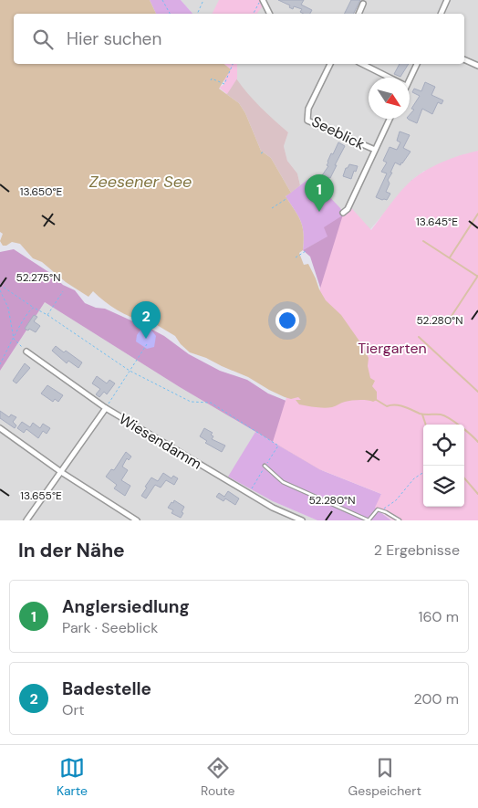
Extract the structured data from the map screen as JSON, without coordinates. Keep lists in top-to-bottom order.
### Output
{
  "streets": {
    "street": ["Seeblick", "Wiesendamm"]
  },
  "water": ["Zeesener See"],
  "parks": ["Tiergarten"],
  "north": "bottom right",
  "page": {
    "search": "Hier suchen",
    "pins": ["1", "2"],
    "heading": ["In der Nähe", "2 Ergebnisse"],
    "list": [
      {
        "mark": "1",
        "name": "Anglersiedlung",
        "note": "Park · Seeblick",
        "value": "160 m"
      },
      {
        "mark": "2",
        "name": "Badestelle",
        "note": "Ort",
        "value": "200 m"
      }
    ],
    "nav": ["Karte", "Route", "Gespeichert"]
  },
  "coordinates": [
    "13.650°E",
    "13.645°E",
    "52.275°N",
    "52.280°N",
    "13.655°E"
  ]
}
